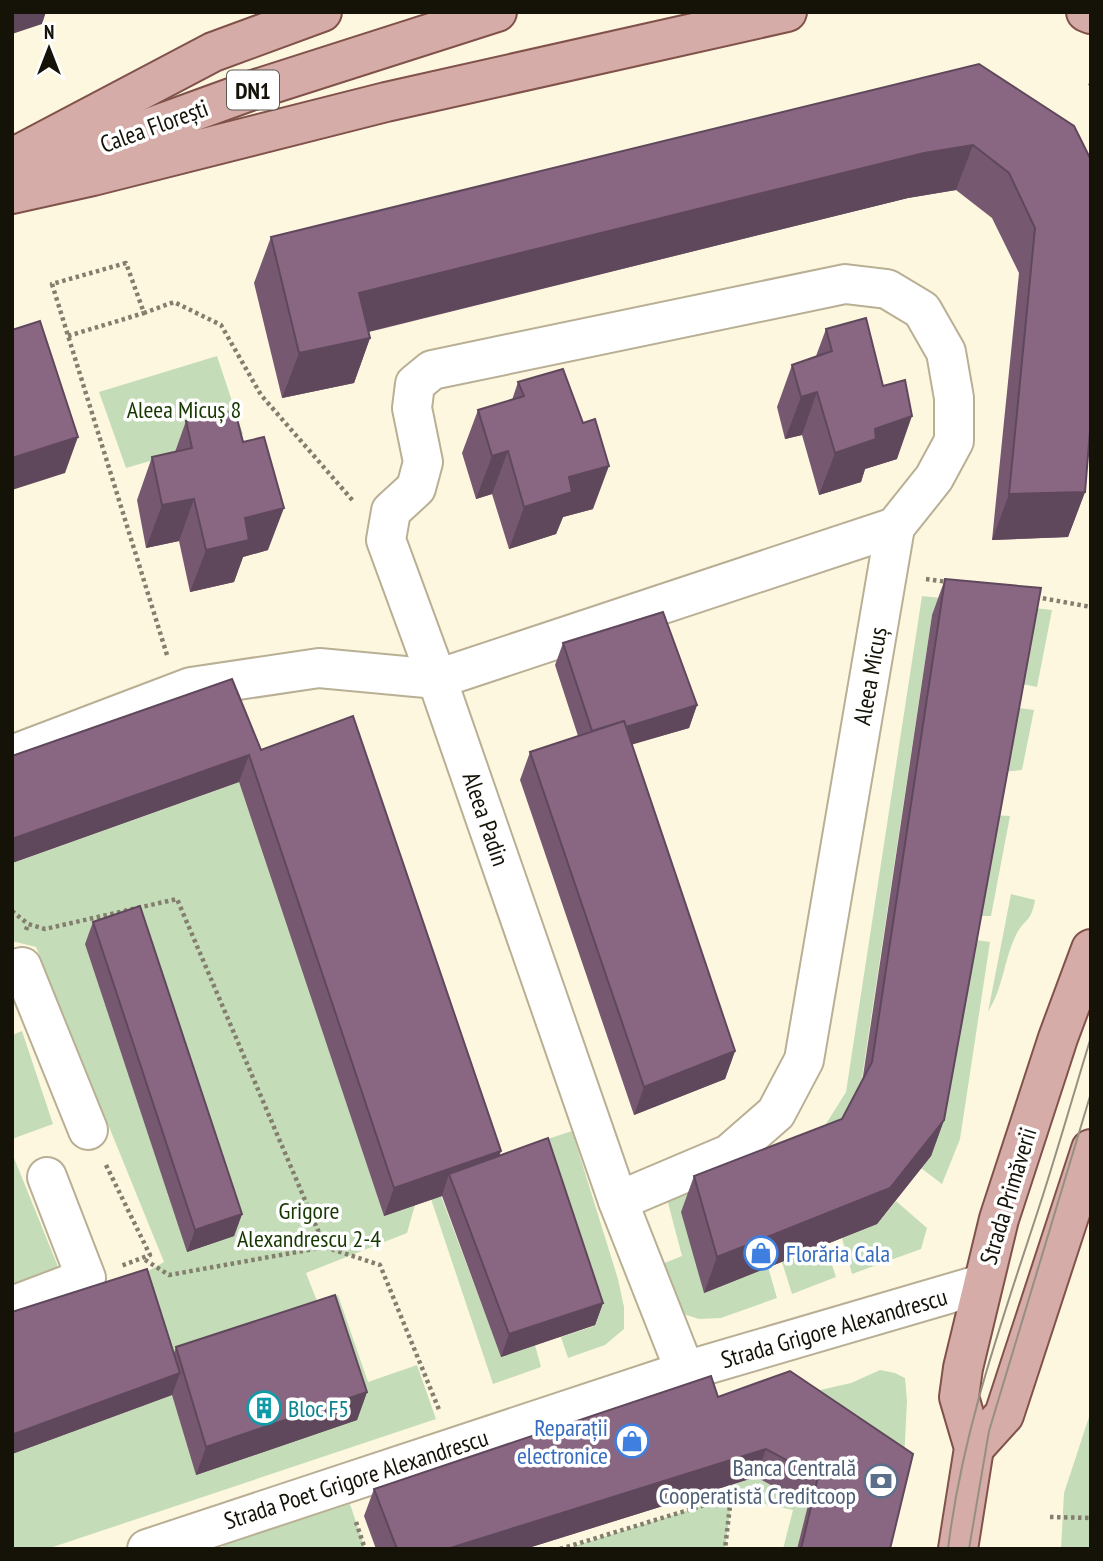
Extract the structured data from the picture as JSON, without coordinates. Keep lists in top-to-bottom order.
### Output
{
  "streets": {
    "main road": ["DN1", "Calea Florești", "Strada Primăverii"],
    "street": [
      "Aleea Micuș",
      "Aleea Padin",
      "Strada Grigore Alexandrescu",
      "Strada Poet Grigore Alexandrescu"
    ]
  },
  "crossings": [
    ["Aleea Micuș", "Aleea Padin"],
    ["Aleea Padin", "Strada Grigore Alexandrescu"],
    ["Aleea Padin", "Strada Poet Grigore Alexandrescu"],
    ["Strada Primăverii", "Strada Grigore Alexandrescu"],
    ["Strada Grigore Alexandrescu", "Strada Poet Grigore Alexandrescu"]
  ],
  "parks": ["Aleea Micuș 8", "Grigore Alexandrescu 2-4"],
  "places": {
    "shop": ["Florăria Cala", "Reparații electronice"],
    "building": ["Bloc F5"],
    "bank": ["Banca Centrală Cooperatistă Creditcoop"]
  },
  "north": "top"
}
